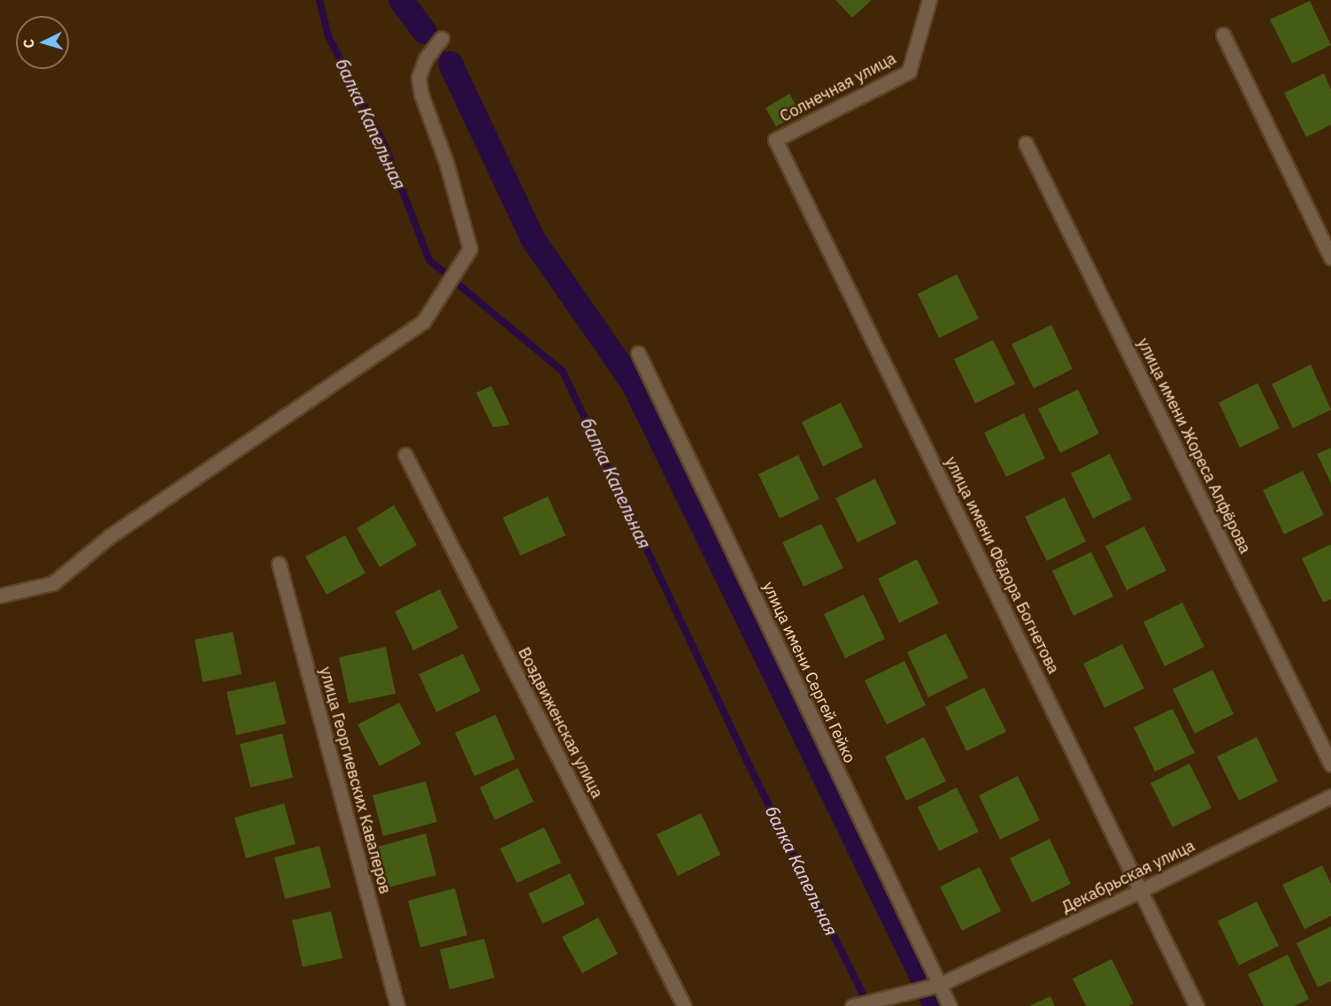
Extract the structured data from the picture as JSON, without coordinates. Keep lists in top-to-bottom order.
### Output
{
  "streets": {
    "street": [
      "Солнечная улица",
      "улица имени Жореса Алфёрова",
      "улица имени Фёдора Богнетова",
      "улица имени Сергей Гейко",
      "Воздвиженская улица",
      "улица Георгиевских Кавалеров",
      "Декабрьская улица"
    ]
  },
  "crossings": [
    ["Солнечная улица", "улица имени Фёдора Богнетова"],
    ["улица имени Фёдора Богнетова", "Декабрьская улица"],
    ["улица имени Сергей Гейко", "Декабрьская улица"]
  ],
  "water": ["балка Капельная"],
  "north": "left"
}
